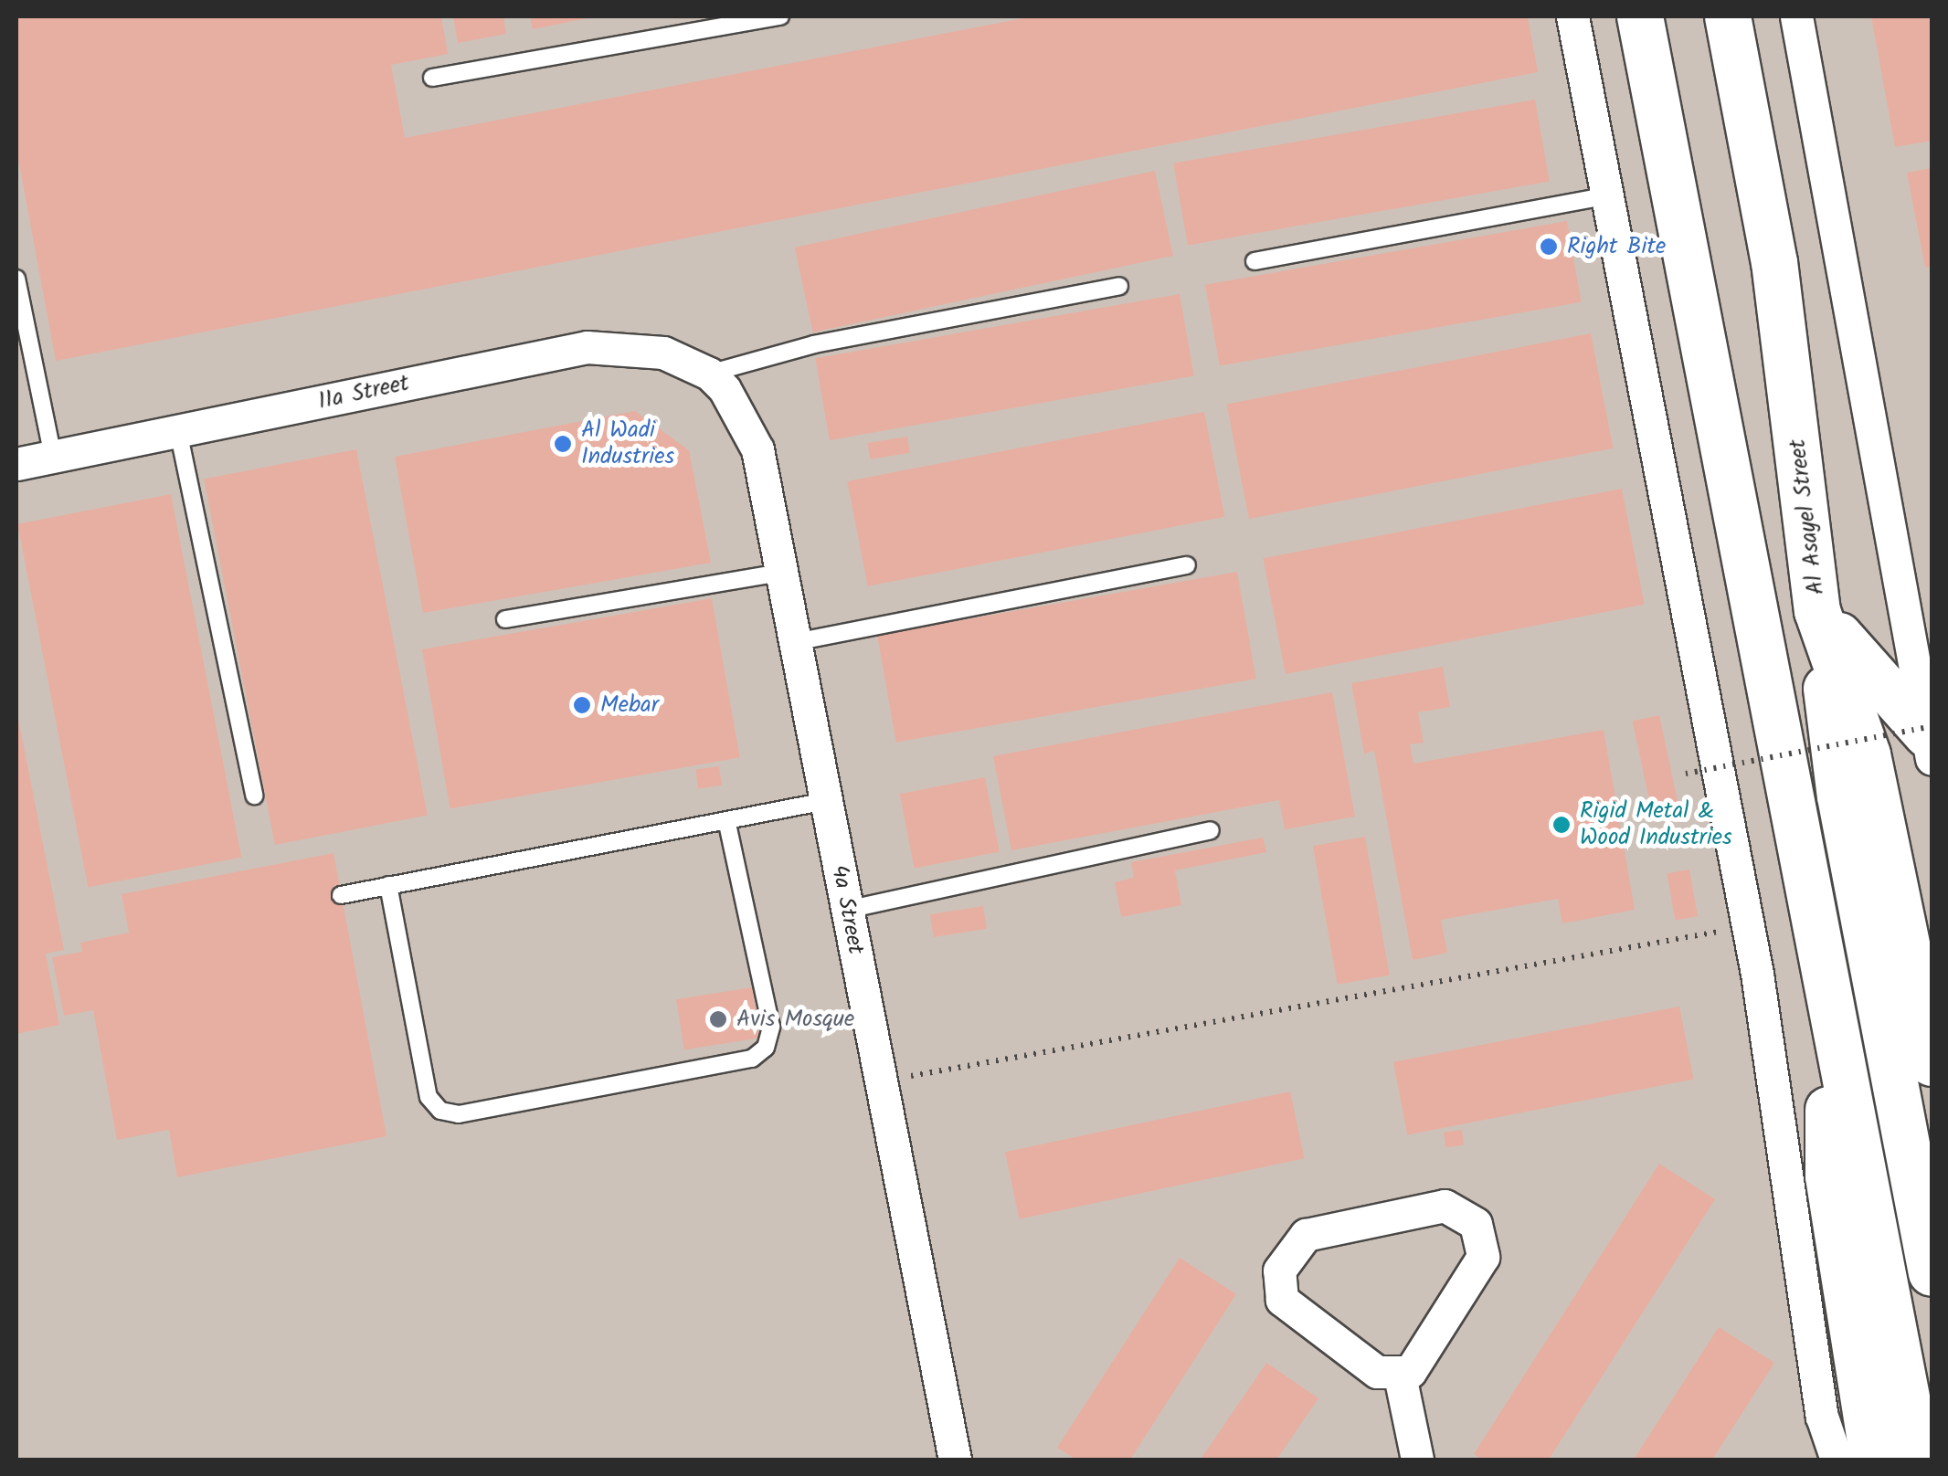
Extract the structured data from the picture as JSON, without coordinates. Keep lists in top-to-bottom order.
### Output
{
  "streets": {
    "main road": ["Al Asayel Street"],
    "street": ["11a Street", "4a Street"]
  },
  "crossings": [
    ["11a Street", "4a Street"]
  ],
  "places": [
    "Right Bite",
    "Al Wadi Industries",
    "Mebar",
    "Rigid Metal & Wood Industries",
    "Avis Mosque"
  ]
}
